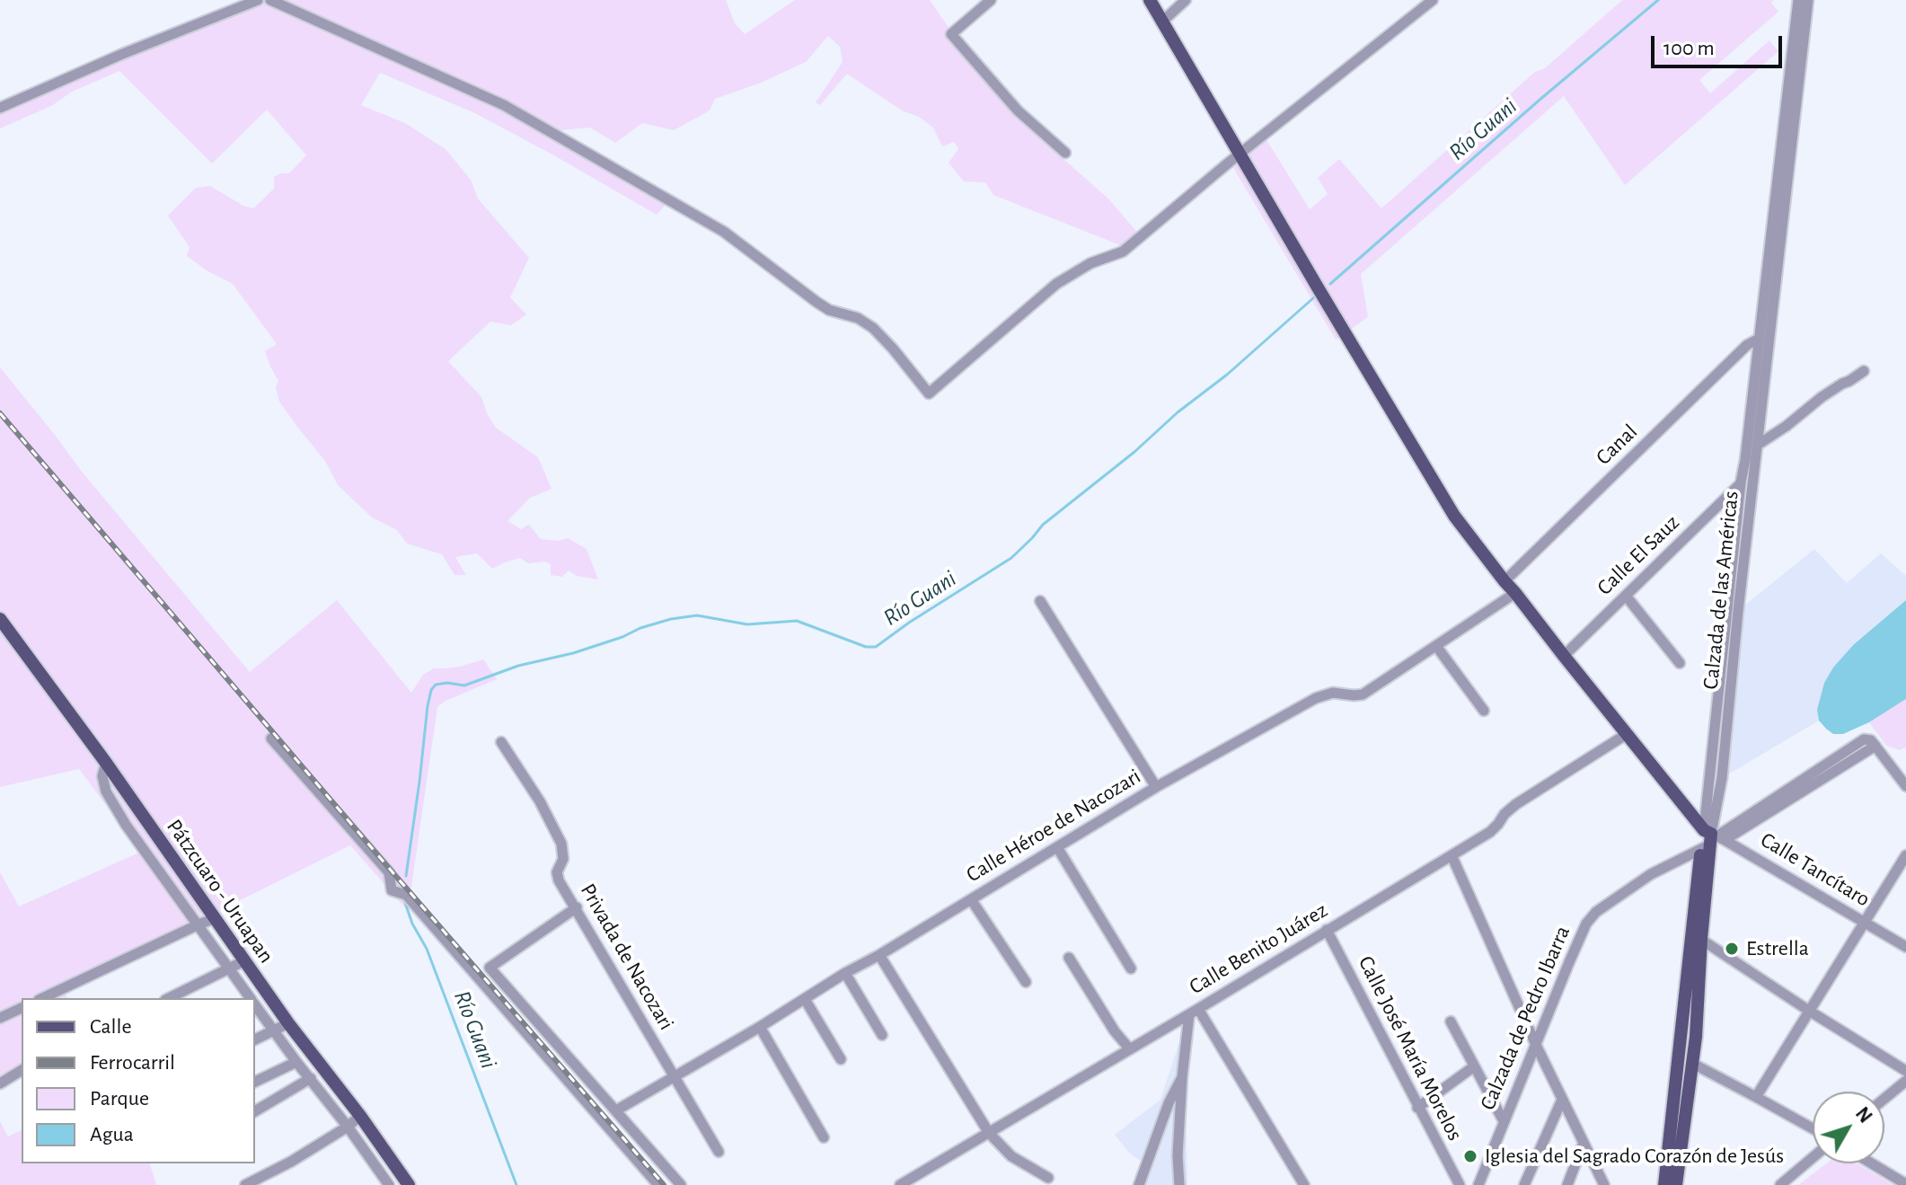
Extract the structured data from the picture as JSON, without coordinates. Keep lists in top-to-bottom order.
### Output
{
  "streets": {
    "main road": ["Calzada de las Américas", "Pátzcuaro - Uruapan"],
    "street": [
      "Canal",
      "Calle El Sauz",
      "Calle Héroe de Nacozari",
      "Calle Tancítaro",
      "Calle Benito Juárez",
      "Privada de Nacozari",
      "Calzada de Pedro Ibarra",
      "Calle José María Morelos"
    ]
  },
  "crossings": [
    ["Canal", "Calzada de las Américas"],
    ["Calle El Sauz", "Calzada de las Américas"],
    ["Calzada de las Américas", "Calle Tancítaro"],
    ["Calzada de las Américas", "Calzada de Pedro Ibarra"],
    ["Calle Héroe de Nacozari", "Privada de Nacozari"],
    ["Calle Tancítaro", "Calzada de Pedro Ibarra"],
    ["Calle Benito Juárez", "Calle José María Morelos"]
  ],
  "water": ["Río Guani"],
  "places": ["Estrella", "Iglesia del Sagrado Corazón de Jesús"],
  "legend": [
    "Calle",
    "Ferrocarril",
    "Parque",
    "Agua"
  ],
  "scale_bar": "100 m",
  "north": "top right"
}
